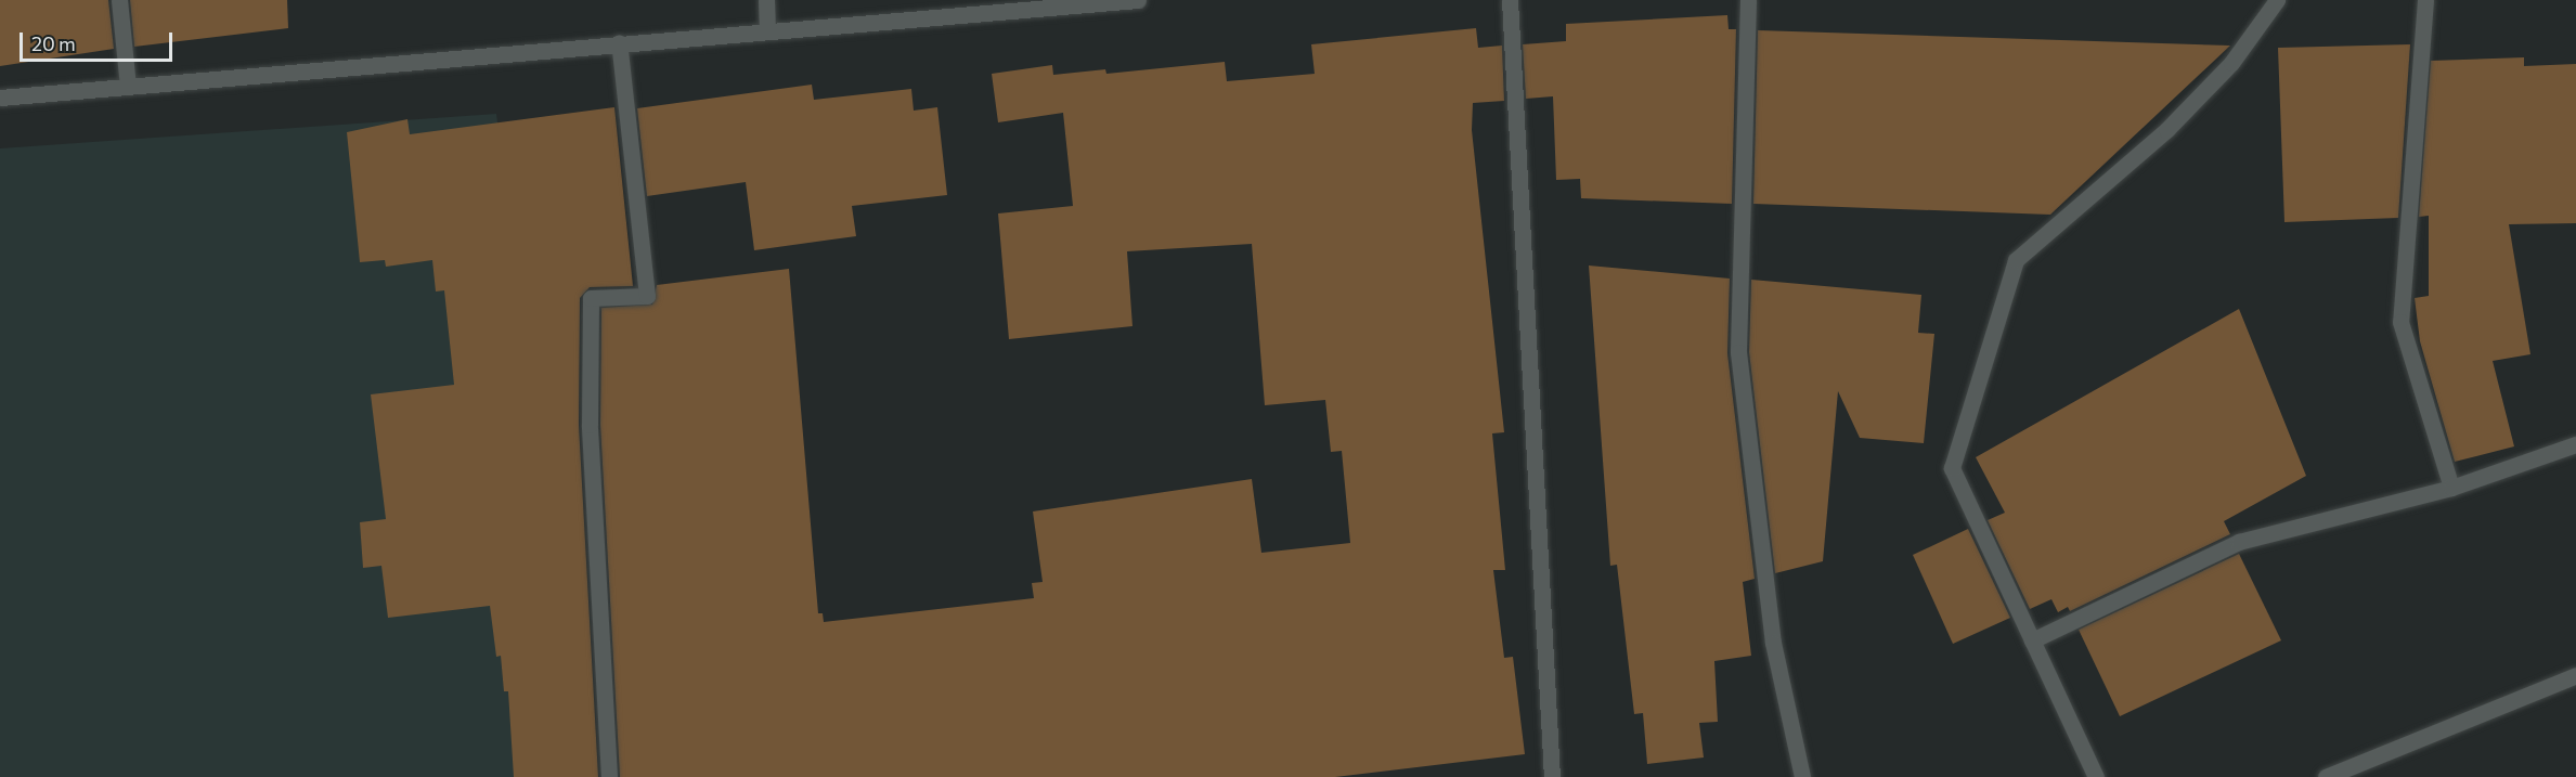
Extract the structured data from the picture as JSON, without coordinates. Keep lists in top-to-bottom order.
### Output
{
  "scale_bar": "20 m"
}
